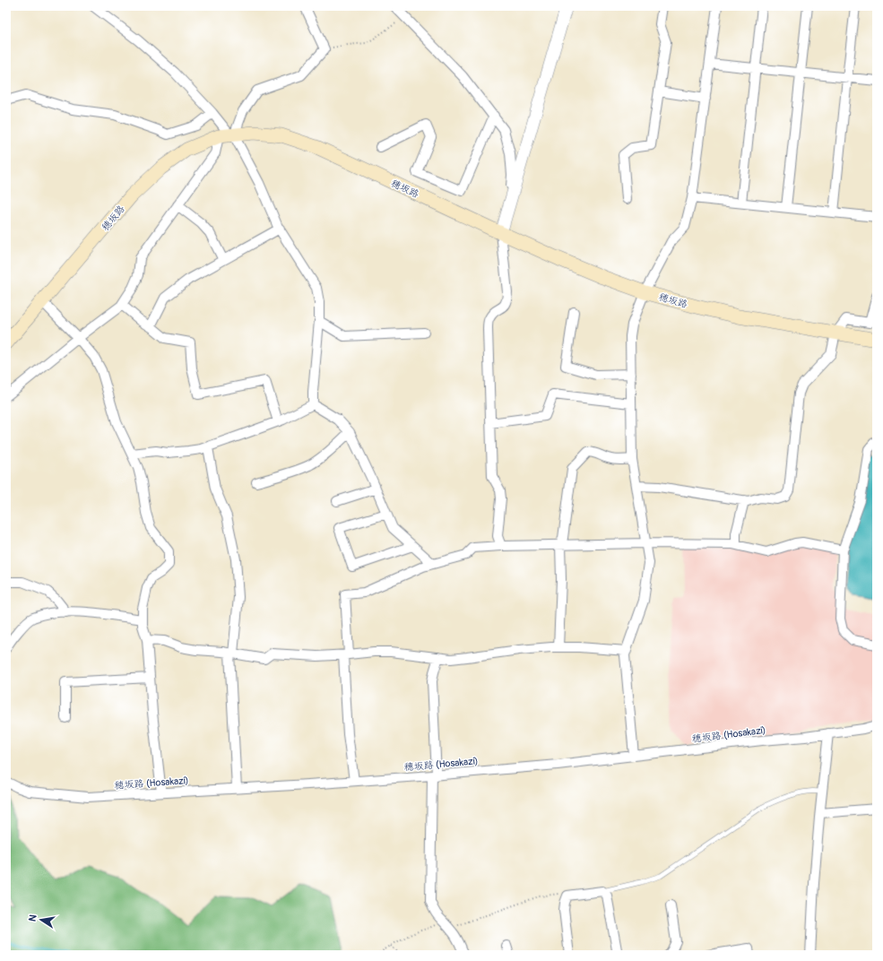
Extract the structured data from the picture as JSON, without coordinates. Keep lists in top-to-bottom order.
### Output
{
  "streets": {
    "main road": ["穂坂路"],
    "street": ["穂坂路 (Hosakazi)"]
  },
  "north": "left"
}
